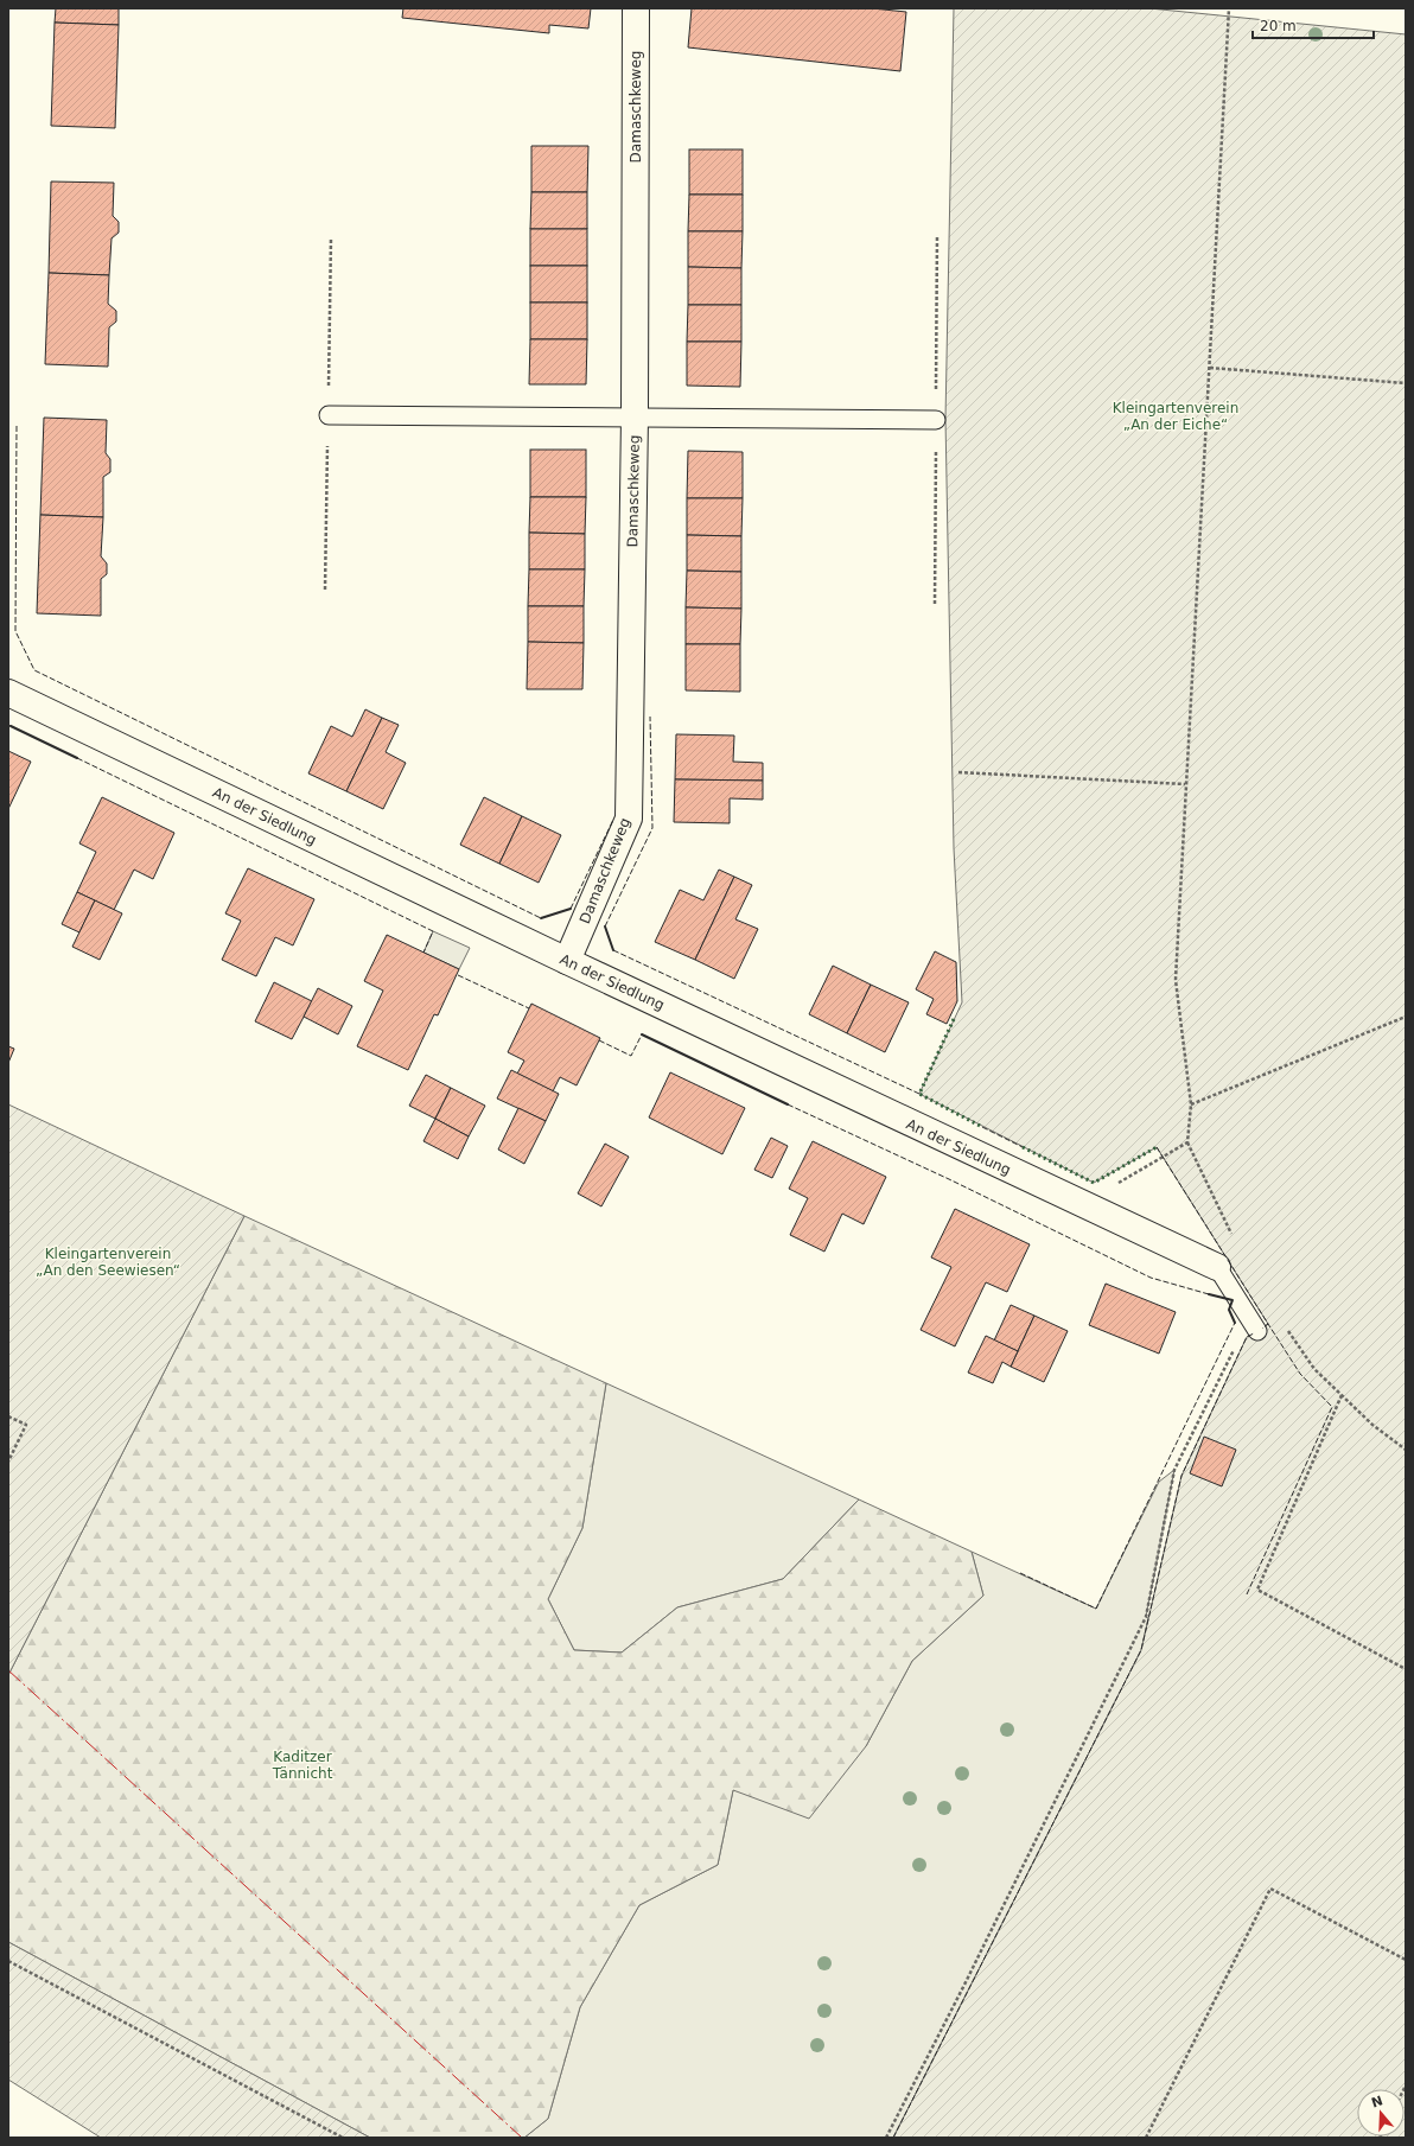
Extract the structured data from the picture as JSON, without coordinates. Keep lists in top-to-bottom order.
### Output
{
  "streets": {
    "street": ["Damaschkeweg", "An der Siedlung"]
  },
  "crossings": [
    ["Damaschkeweg", "An der Siedlung"]
  ],
  "parks": ["Kleingartenverein „An der Eiche“", "Kleingartenverein „An den Seewiesen“", "Kaditzer Tännicht"],
  "scale_bar": "20 m",
  "north": "top"
}
